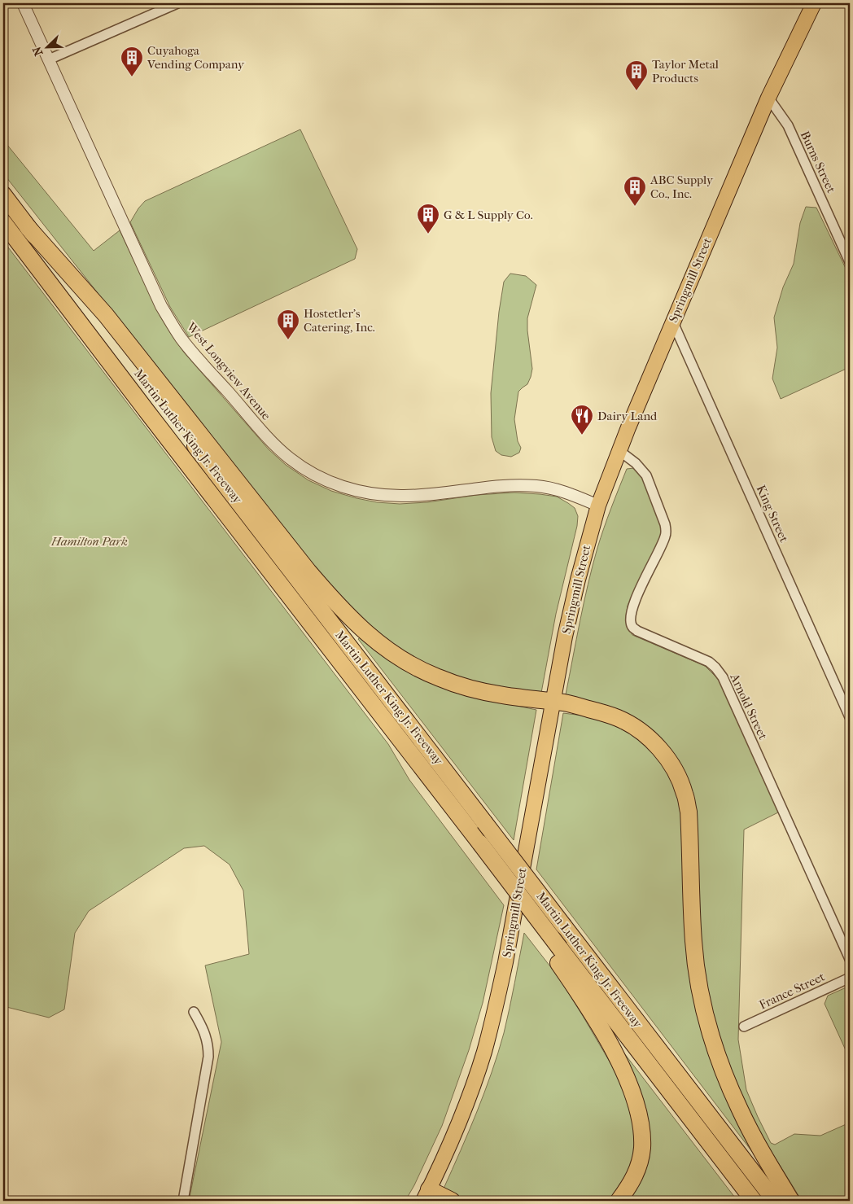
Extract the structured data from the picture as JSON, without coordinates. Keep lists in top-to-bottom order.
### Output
{
  "streets": {
    "highway": ["Martin Luther King Jr. Freeway"],
    "main road": ["Springmill Street"],
    "street": [
      "Burns Street",
      "West Longview Avenue",
      "King Street",
      "Arnold Street",
      "France Street"
    ]
  },
  "crossings": [
    ["Burns Street", "Springmill Street"],
    ["Springmill Street", "West Longview Avenue"],
    ["Springmill Street", "King Street"],
    ["Springmill Street", "Arnold Street"]
  ],
  "parks": ["Hamilton Park"],
  "places": {
    "building": [
      "Cuyahoga Vending Company",
      "Taylor Metal Products",
      "ABC Supply Co., Inc.",
      "G & L Supply Co.",
      "Hostetler's Catering, Inc."
    ],
    "restaurant": ["Dairy Land"]
  },
  "north": "bottom left"
}
